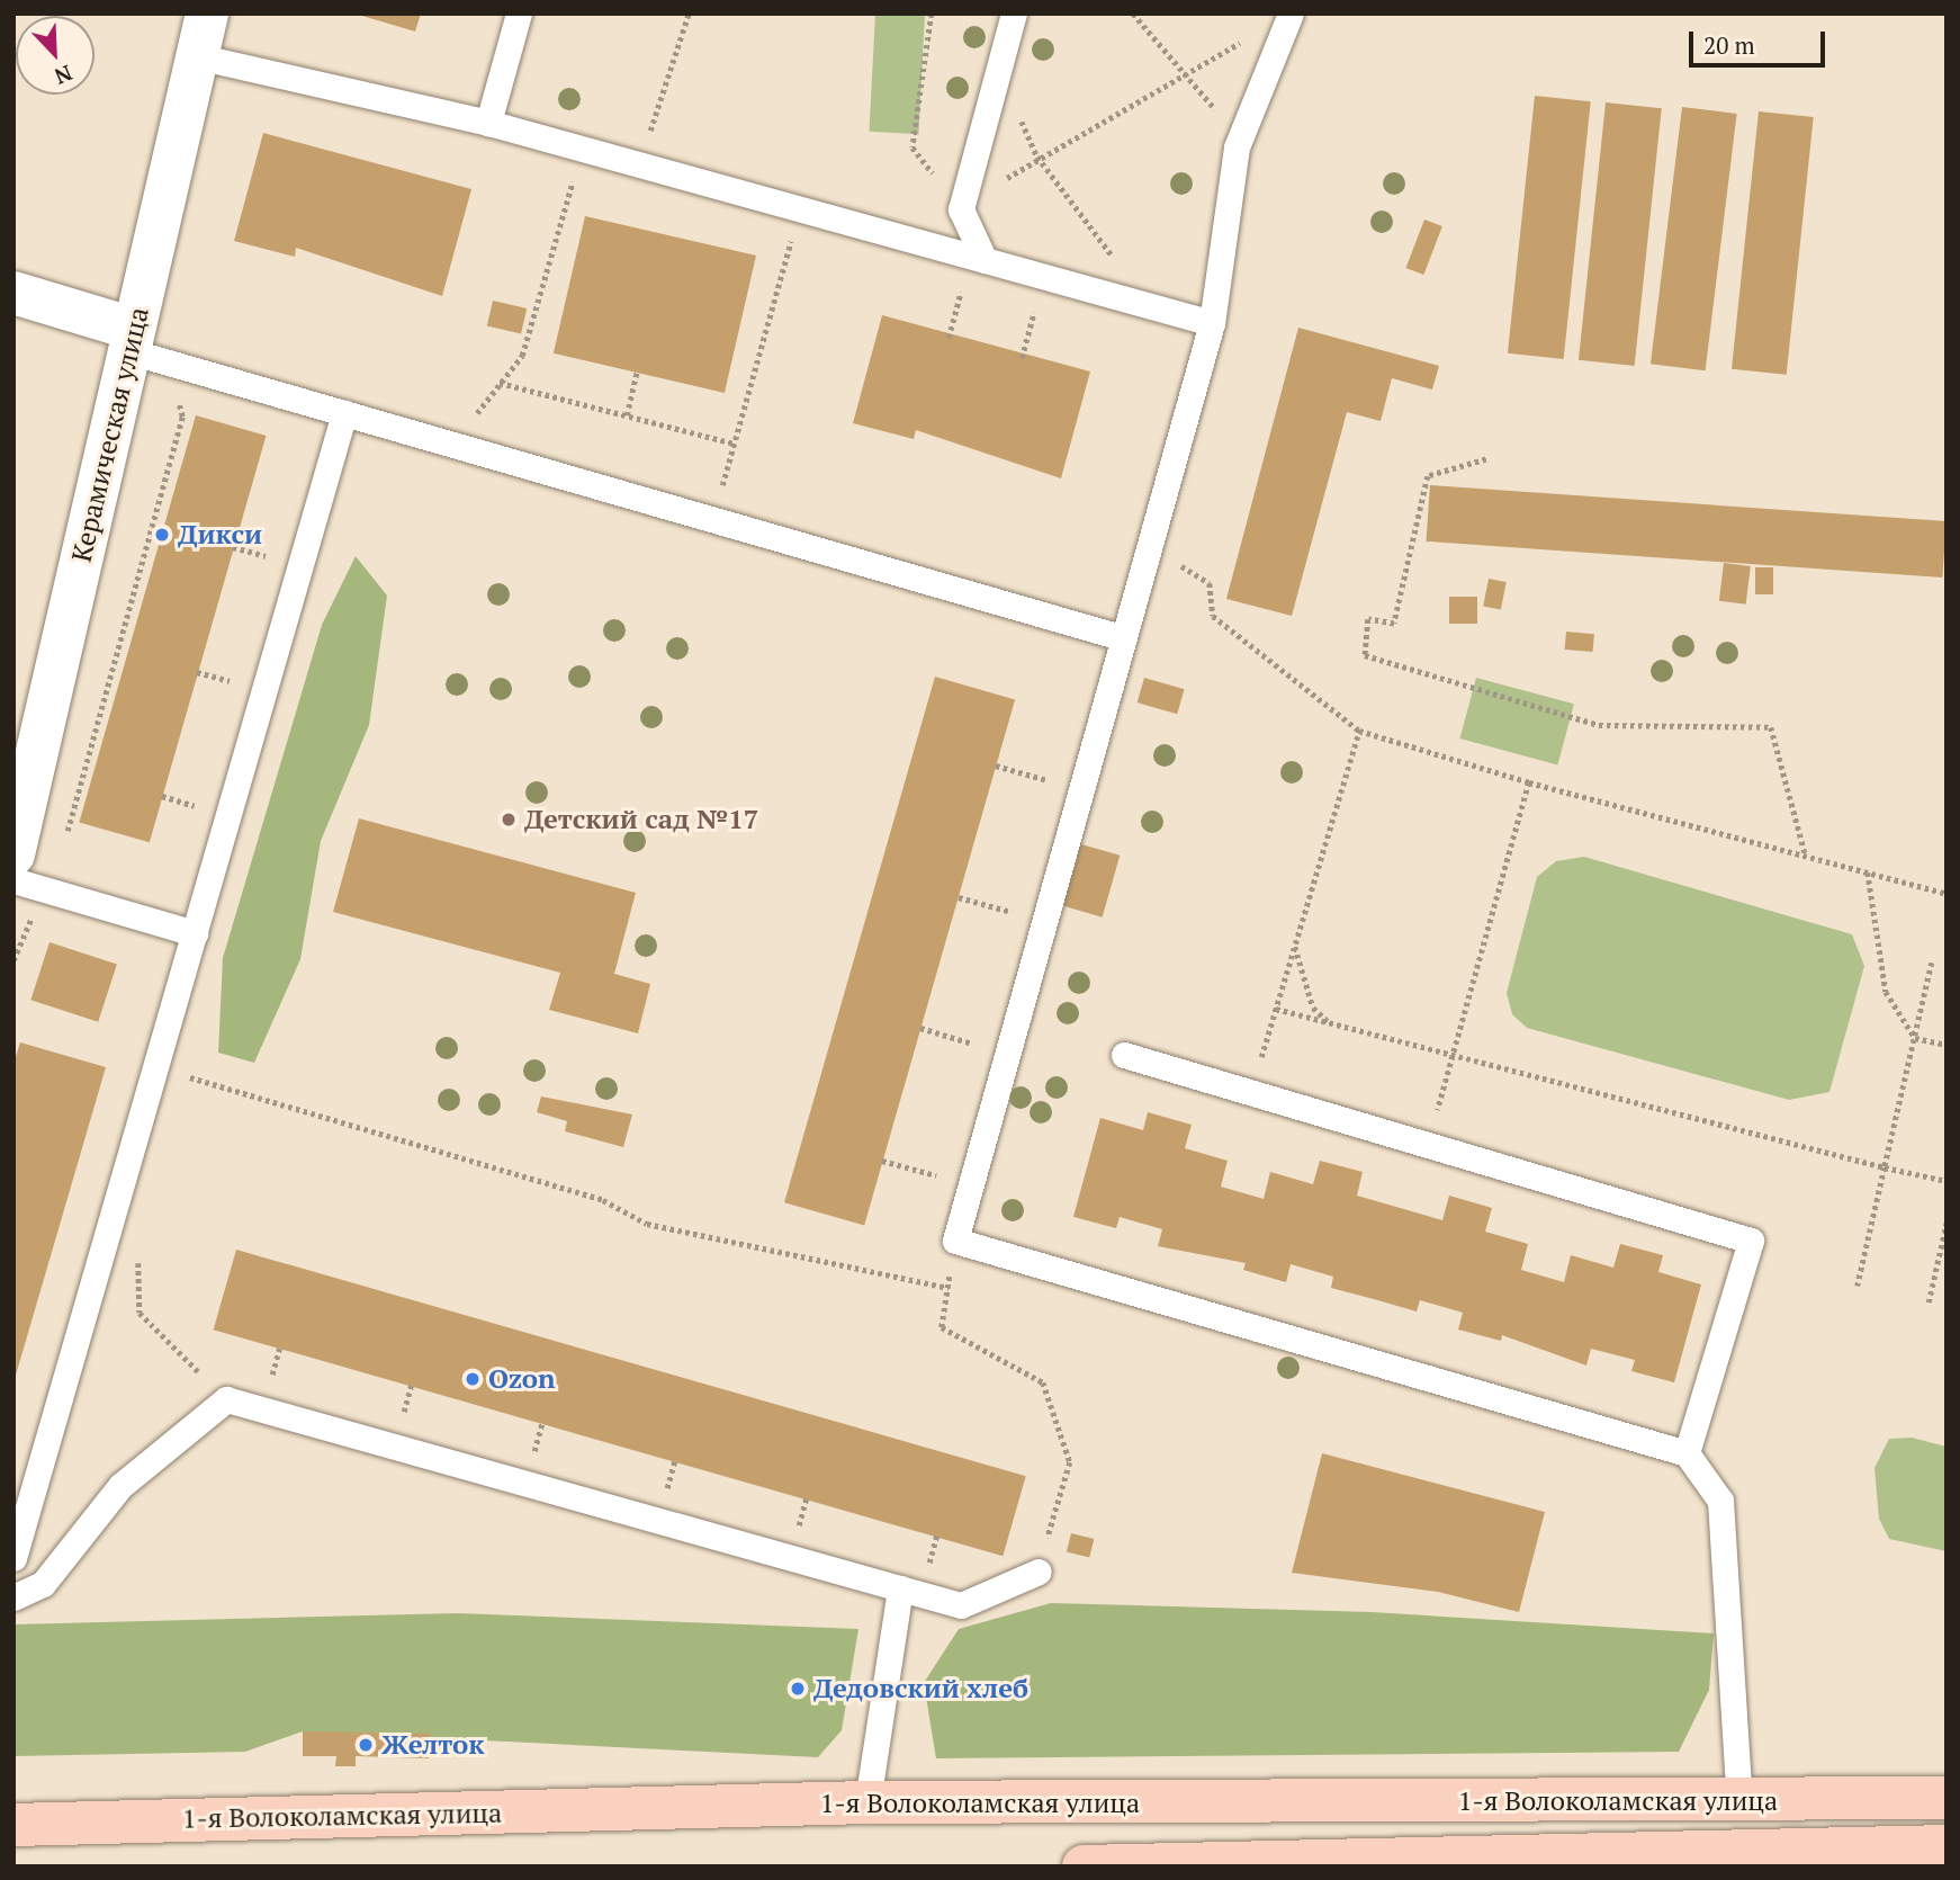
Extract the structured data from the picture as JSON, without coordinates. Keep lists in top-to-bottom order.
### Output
{
  "streets": {
    "main road": ["1-я Волоколамская улица"],
    "street": ["Керамическая улица"]
  },
  "places": [
    "Дикси",
    "Детский сад №17",
    "Ozon",
    "Дедовский хлеб",
    "Желток"
  ],
  "scale_bar": "20 m",
  "north": "bottom right"
}
